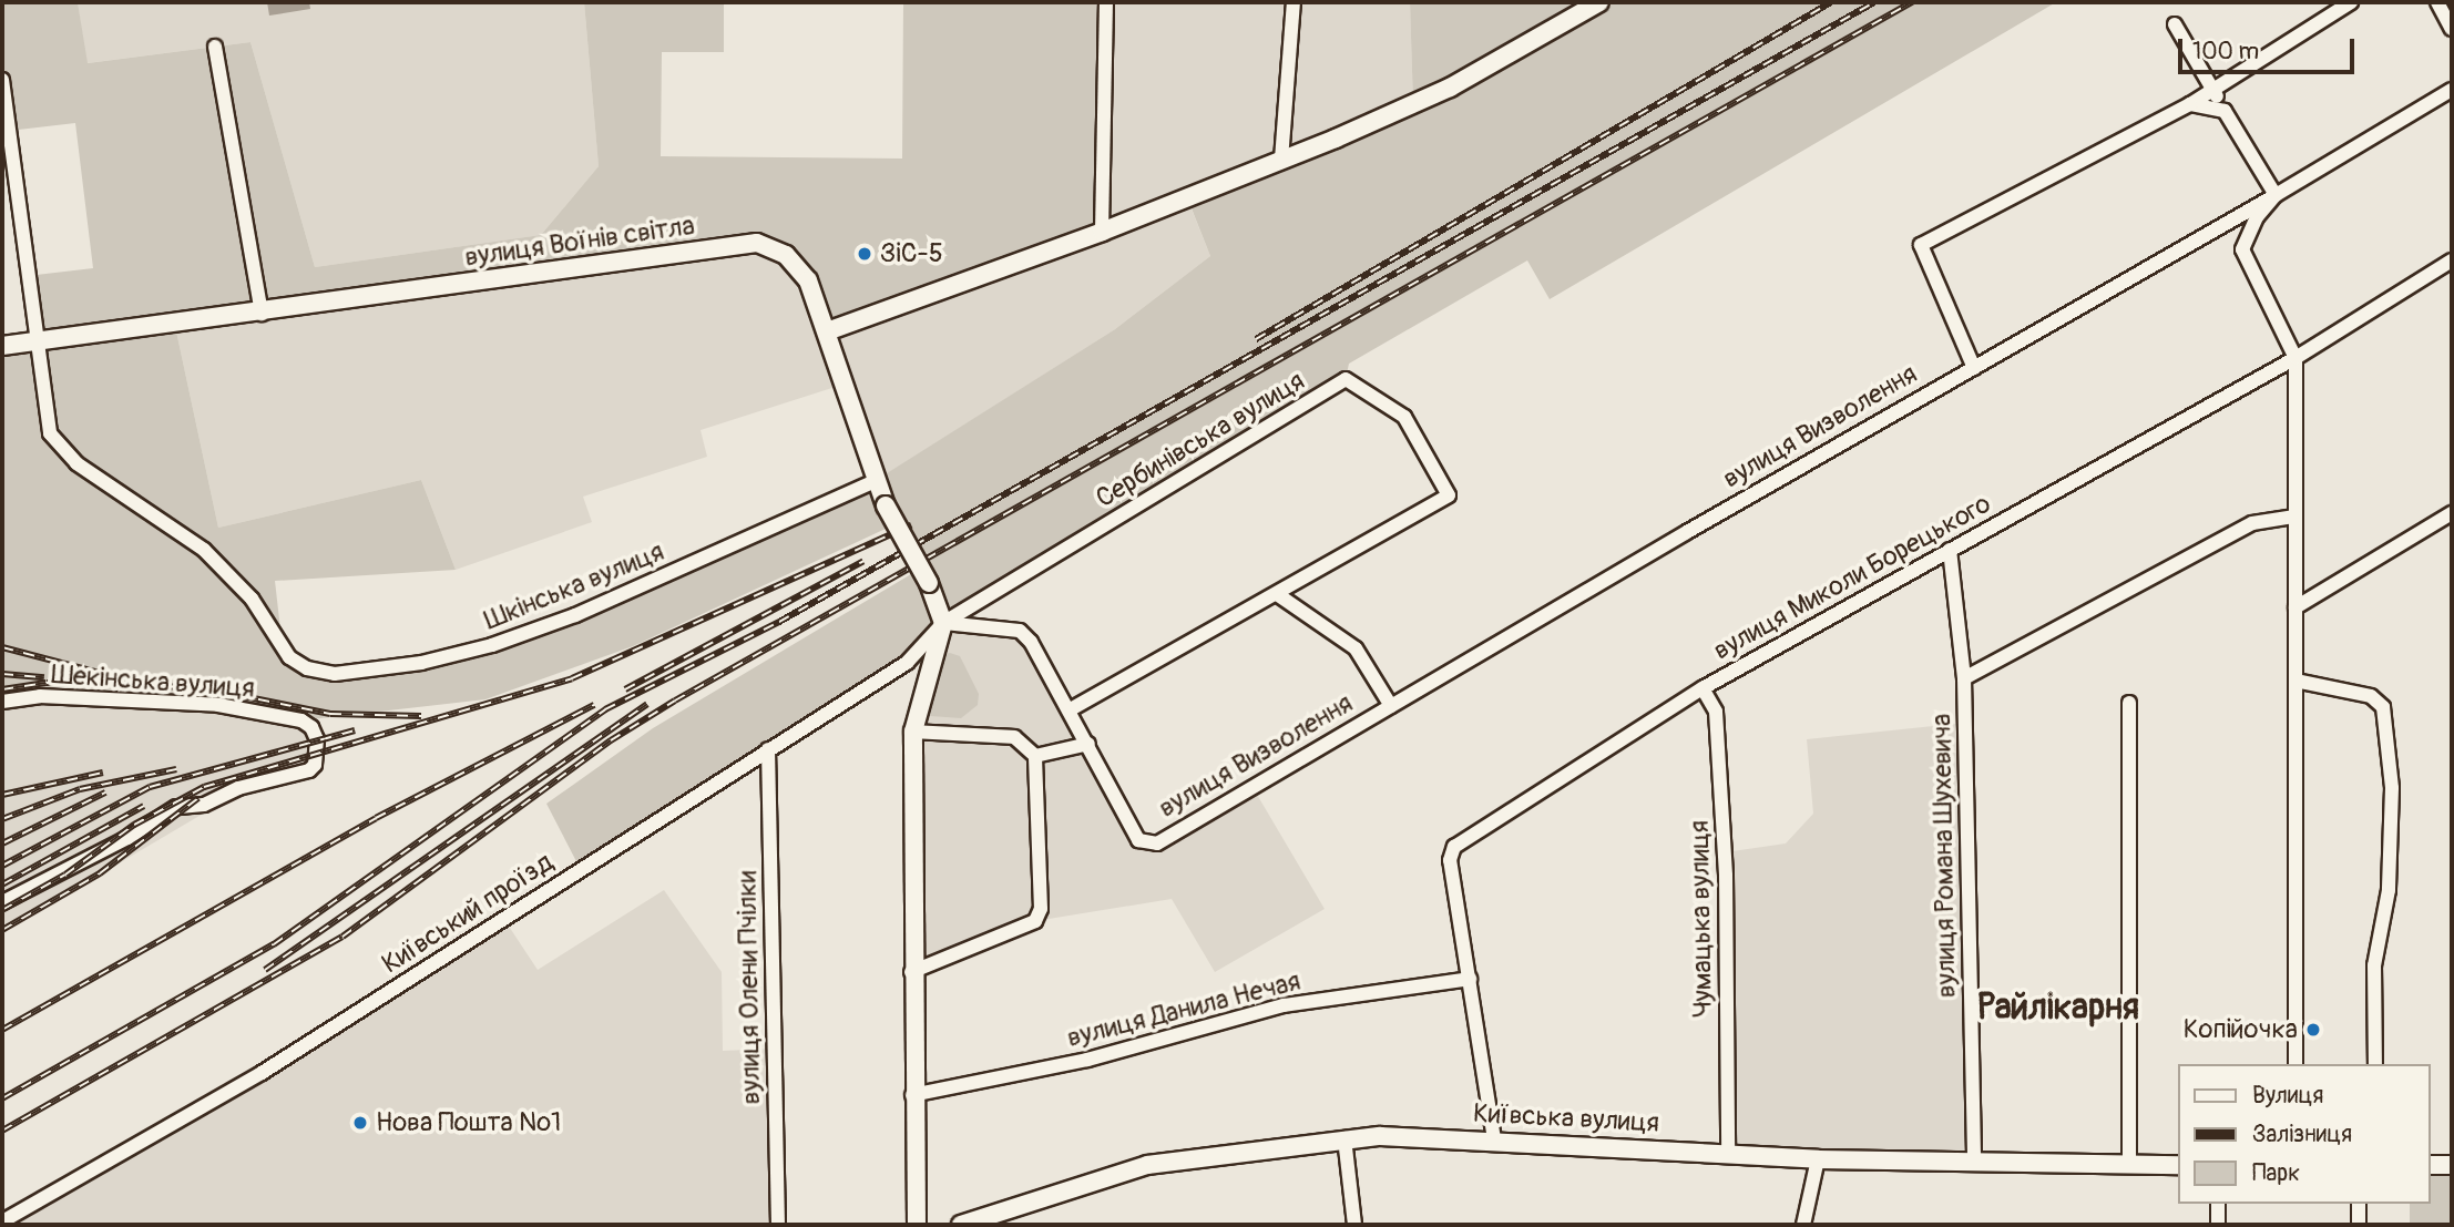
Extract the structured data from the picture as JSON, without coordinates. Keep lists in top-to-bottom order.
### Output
{
  "streets": {
    "street": [
      "вулиця Воїнів світла",
      "вулиця Визволення",
      "Сербинівська вулиця",
      "вулиця Миколи Борецького",
      "Шкінська вулиця",
      "Шекінська вулиця",
      "вулиця Романа Шухевича",
      "Київський проїзд",
      "Чумацька вулиця",
      "вулиця Олени Пчілки",
      "вулиця Данила Нечая",
      "Київська вулиця"
    ]
  },
  "crossings": [
    ["вулиця Воїнів світла", "Шкінська вулиця"],
    ["вулиця Визволення", "Сербинівська вулиця"],
    ["вулиця Визволення", "Київський проїзд"],
    ["Сербинівська вулиця", "Київський проїзд"],
    ["вулиця Миколи Борецького", "вулиця Романа Шухевича"],
    ["вулиця Миколи Борецького", "Чумацька вулиця"],
    ["вулиця Миколи Борецького", "вулиця Данила Нечая"],
    ["вулиця Романа Шухевича", "Київська вулиця"],
    ["Київський проїзд", "вулиця Олени Пчілки"],
    ["Чумацька вулиця", "Київська вулиця"]
  ],
  "districts": ["Райлікарня"],
  "places": ["ЗіС-5", "Копійочка", "Нова Пошта №1"],
  "legend": ["Вулиця", "Залізниця", "Парк"],
  "scale_bar": "100 m"
}
